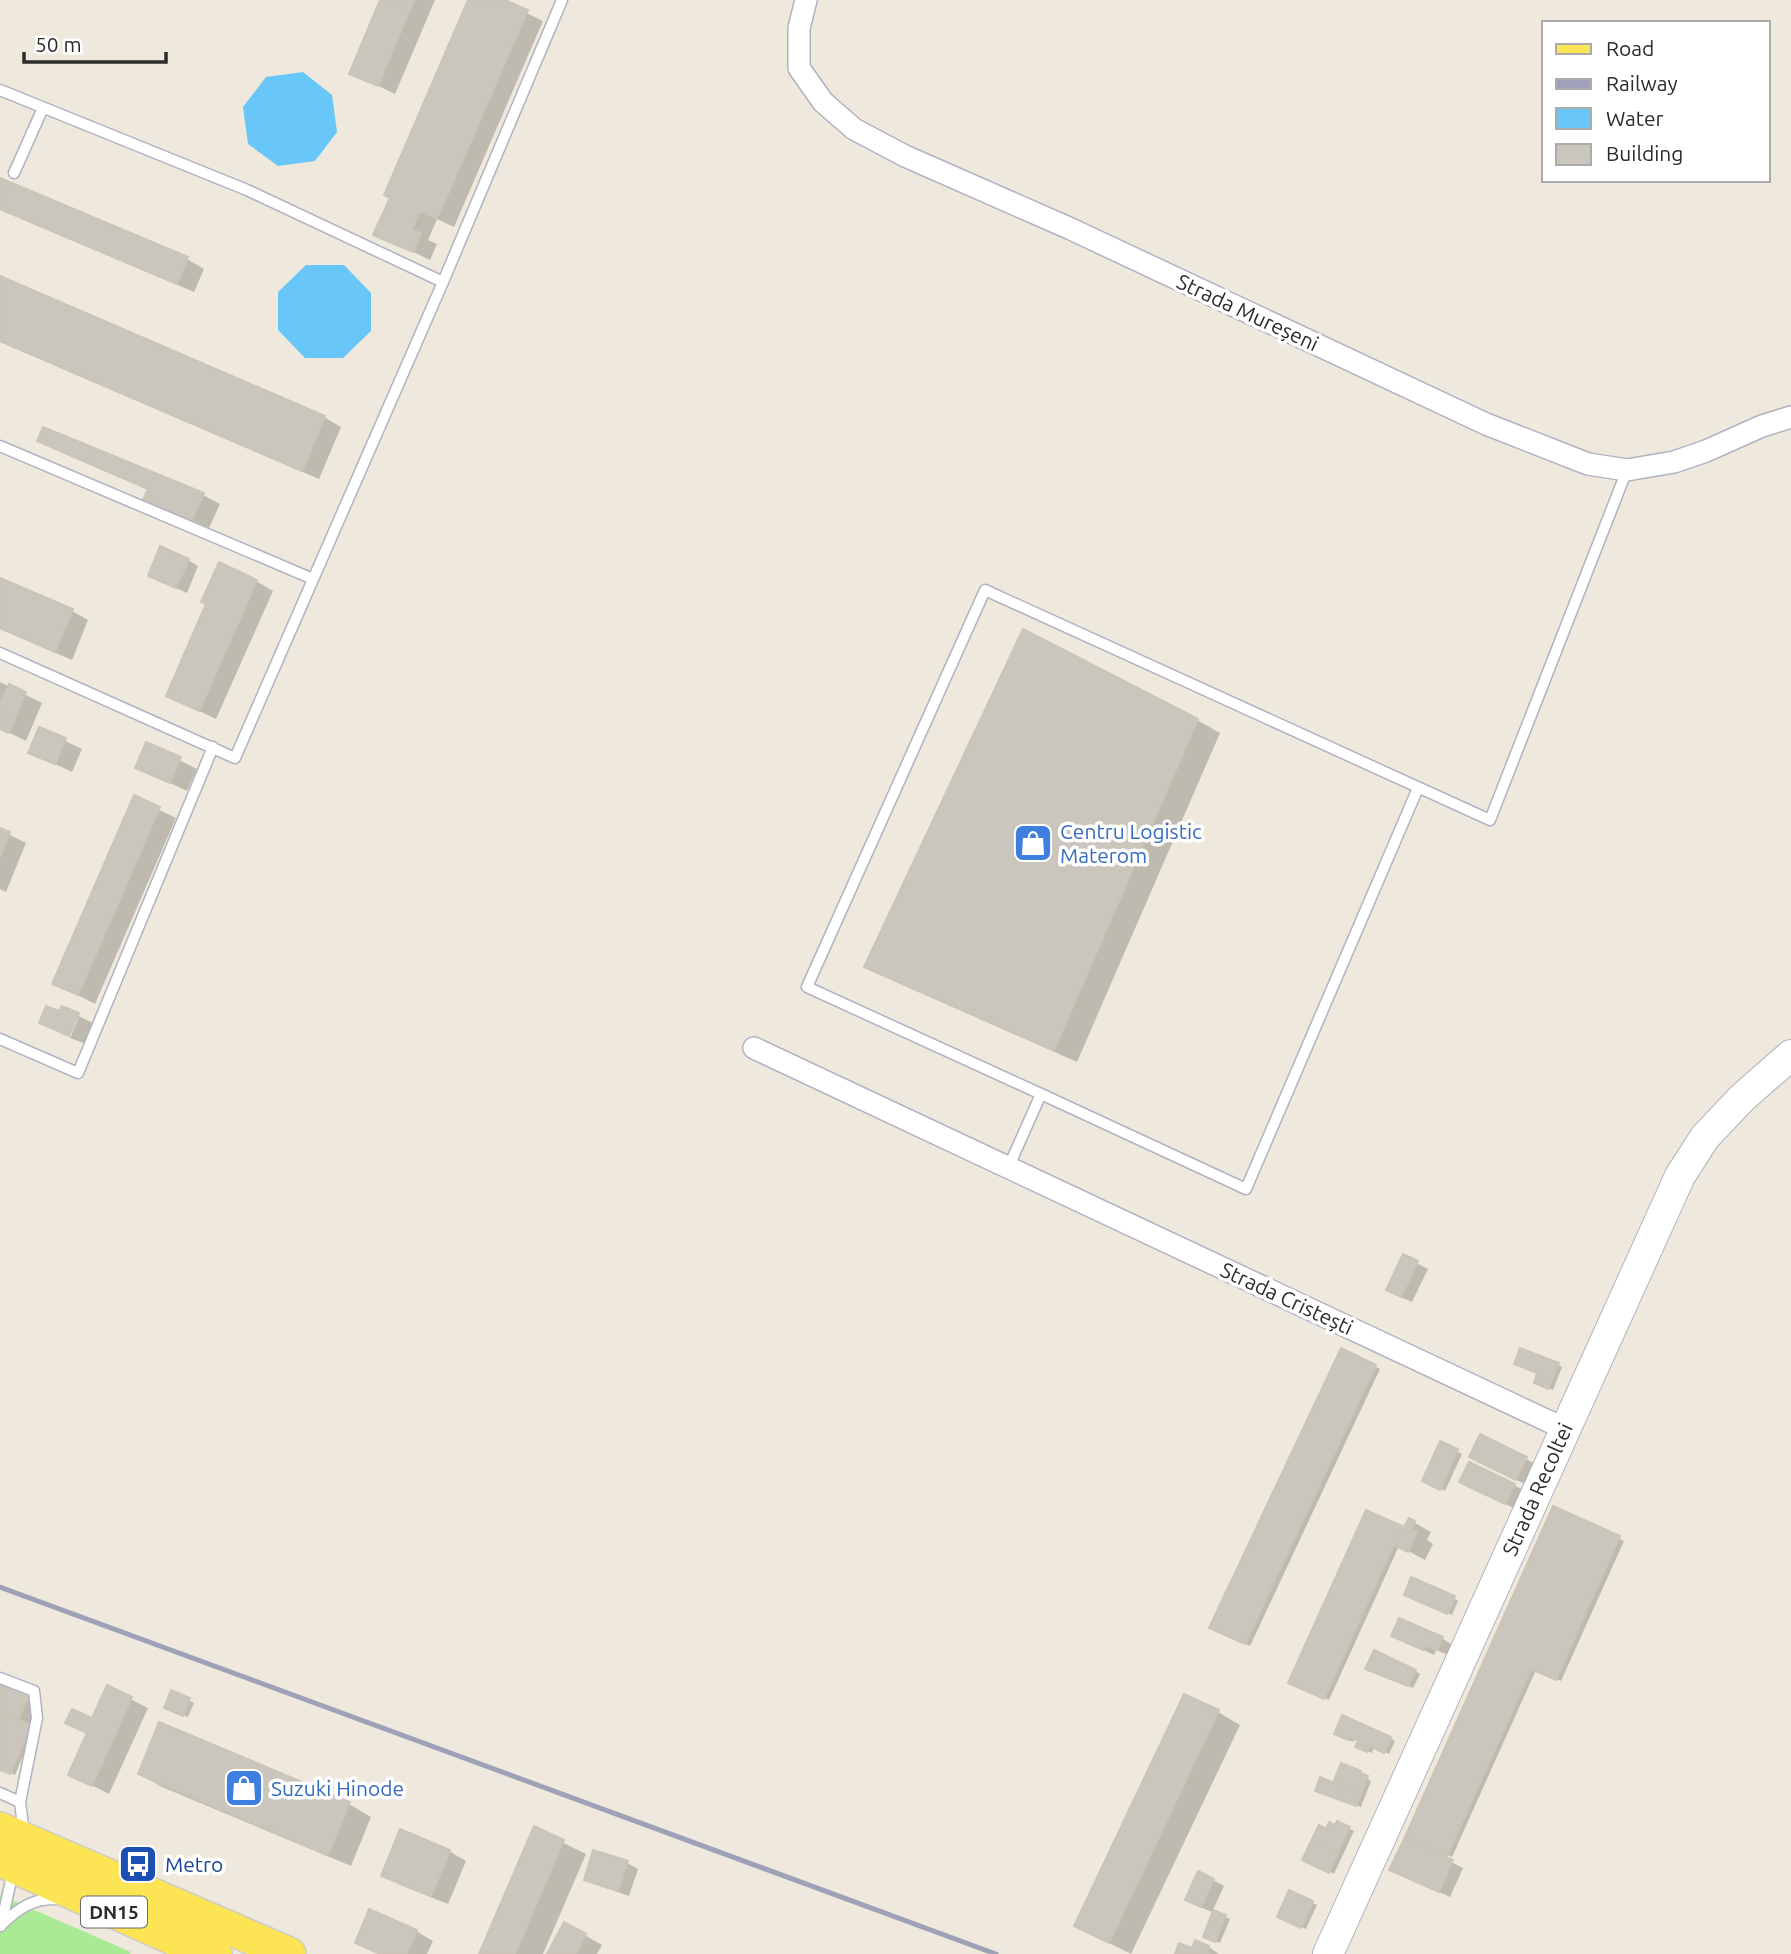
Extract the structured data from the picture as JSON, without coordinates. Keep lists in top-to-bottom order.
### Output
{
  "streets": {
    "main road": ["DN15"],
    "street": ["Strada Mureșeni", "Strada Cristești", "Strada Recoltei"]
  },
  "crossings": [
    ["Strada Cristești", "Strada Recoltei"]
  ],
  "places": {
    "shop": ["Centru Logistic Materom", "Suzuki Hinode"],
    "bus stop": ["Metro"]
  },
  "legend": [
    "Road",
    "Railway",
    "Water",
    "Building"
  ],
  "scale_bar": "50 m"
}
